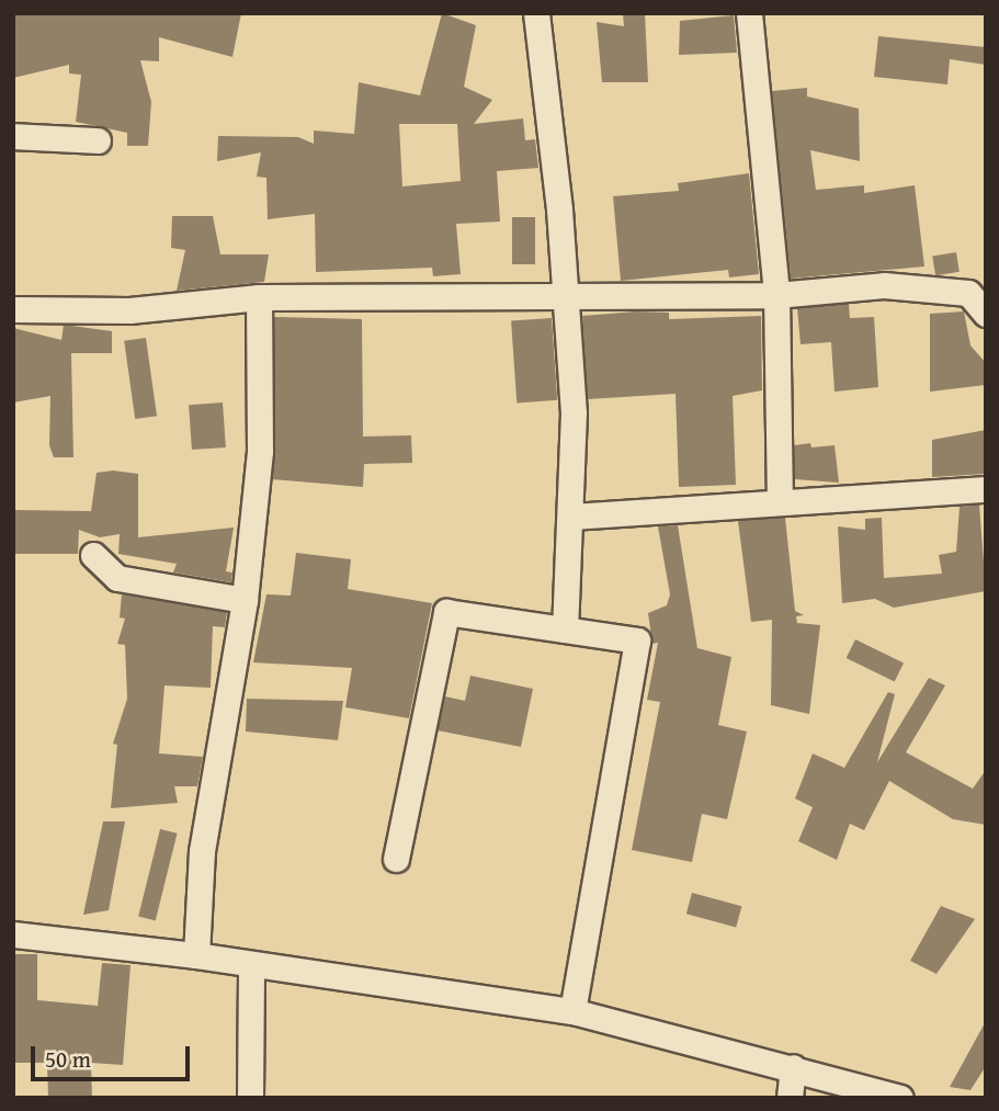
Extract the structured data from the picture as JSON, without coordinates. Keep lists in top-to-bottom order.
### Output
{
  "scale_bar": "50 m"
}
